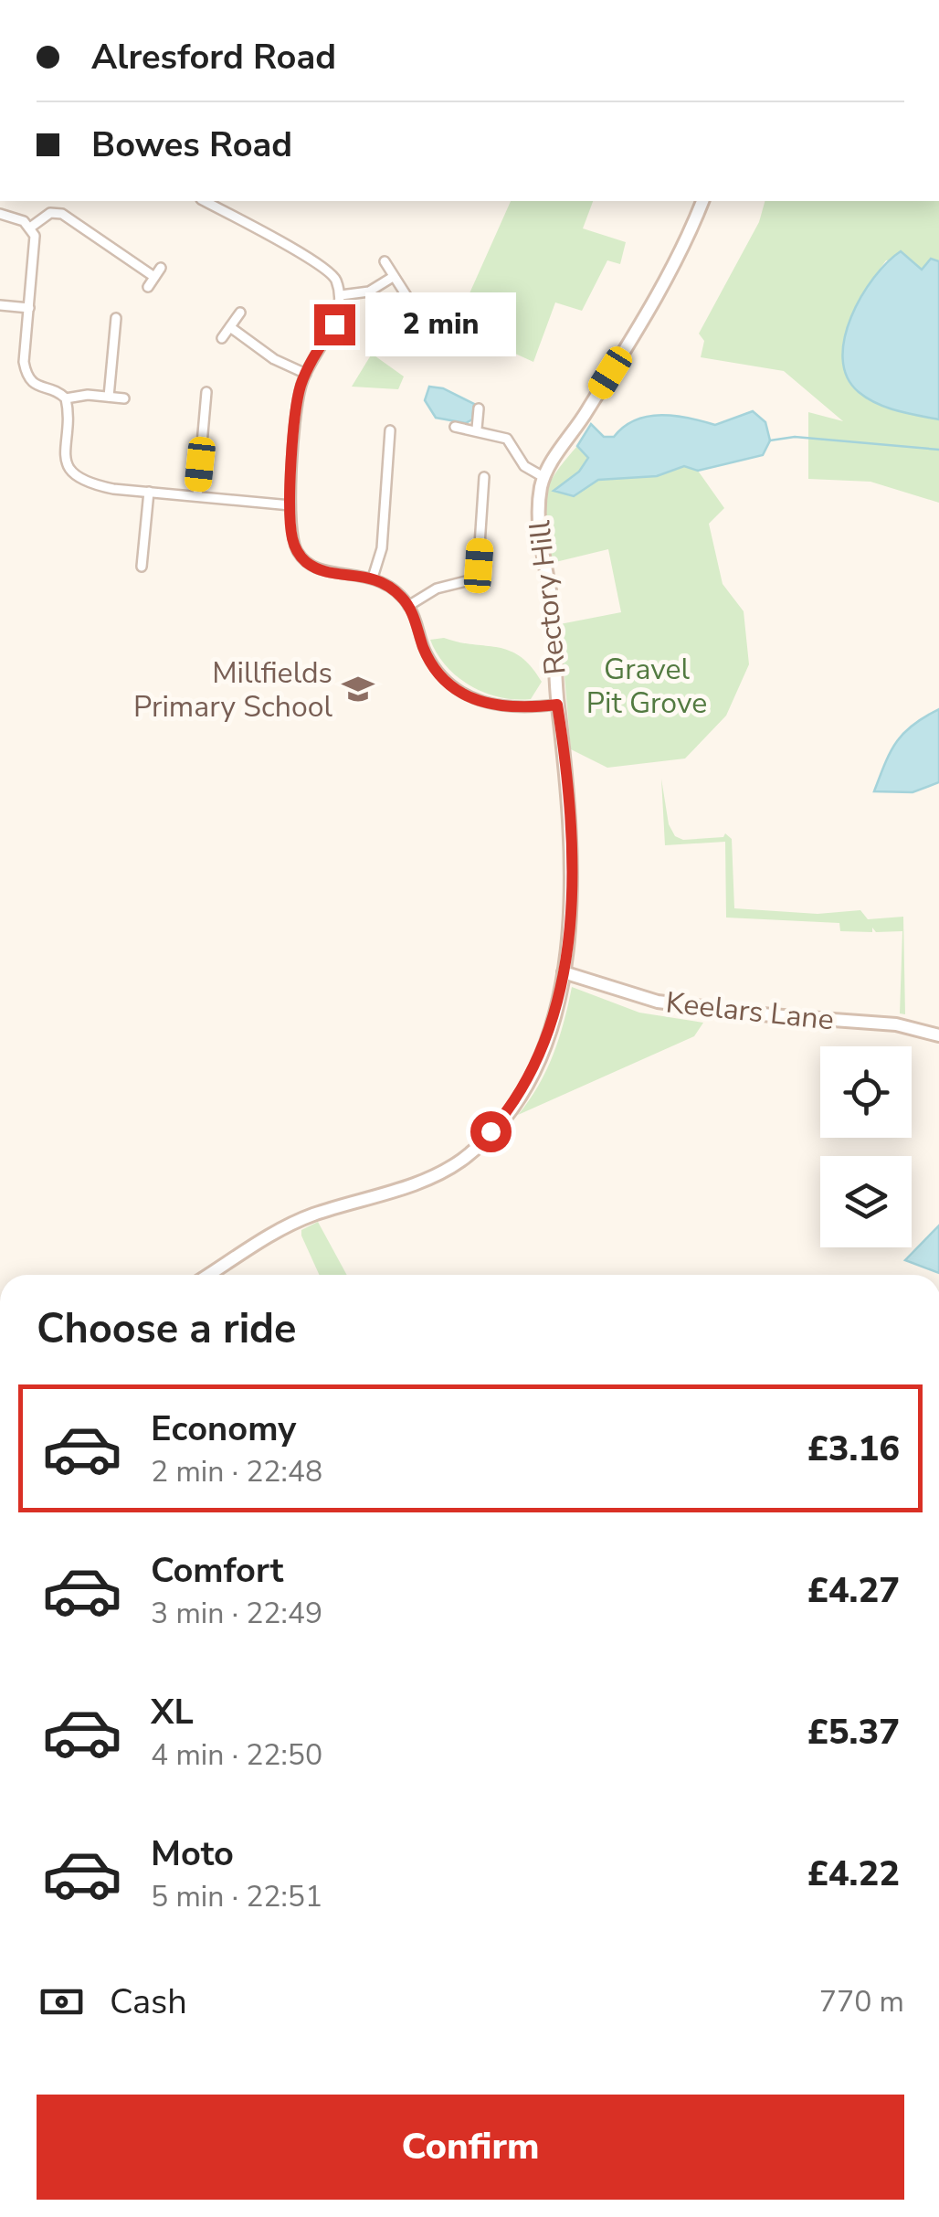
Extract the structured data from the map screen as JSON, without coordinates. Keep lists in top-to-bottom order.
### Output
{
  "streets": {
    "street": ["Rectory Hill", "Keelars Lane"]
  },
  "crossings": [
    ["Rectory Hill", "Keelars Lane"]
  ],
  "parks": ["Gravel Pit Grove"],
  "places": {
    "school or university": ["Millfields Primary School"]
  },
  "page": {
    "banner": ["Alresford Road", "Bowes Road"],
    "bubble": "2 min",
    "heading": "Choose a ride",
    "list": [
      {
        "name": "Economy",
        "note": "2 min · 22:48",
        "value": "£3.16"
      },
      {
        "name": "Comfort",
        "note": "3 min · 22:49",
        "value": "£4.27"
      },
      {
        "name": "XL",
        "note": "4 min · 22:50",
        "value": "£5.37"
      },
      {
        "name": "Moto",
        "note": "5 min · 22:51",
        "value": "£4.22"
      }
    ],
    "pay": ["Cash", "770 m"],
    "buttons": "Confirm"
  }
}
